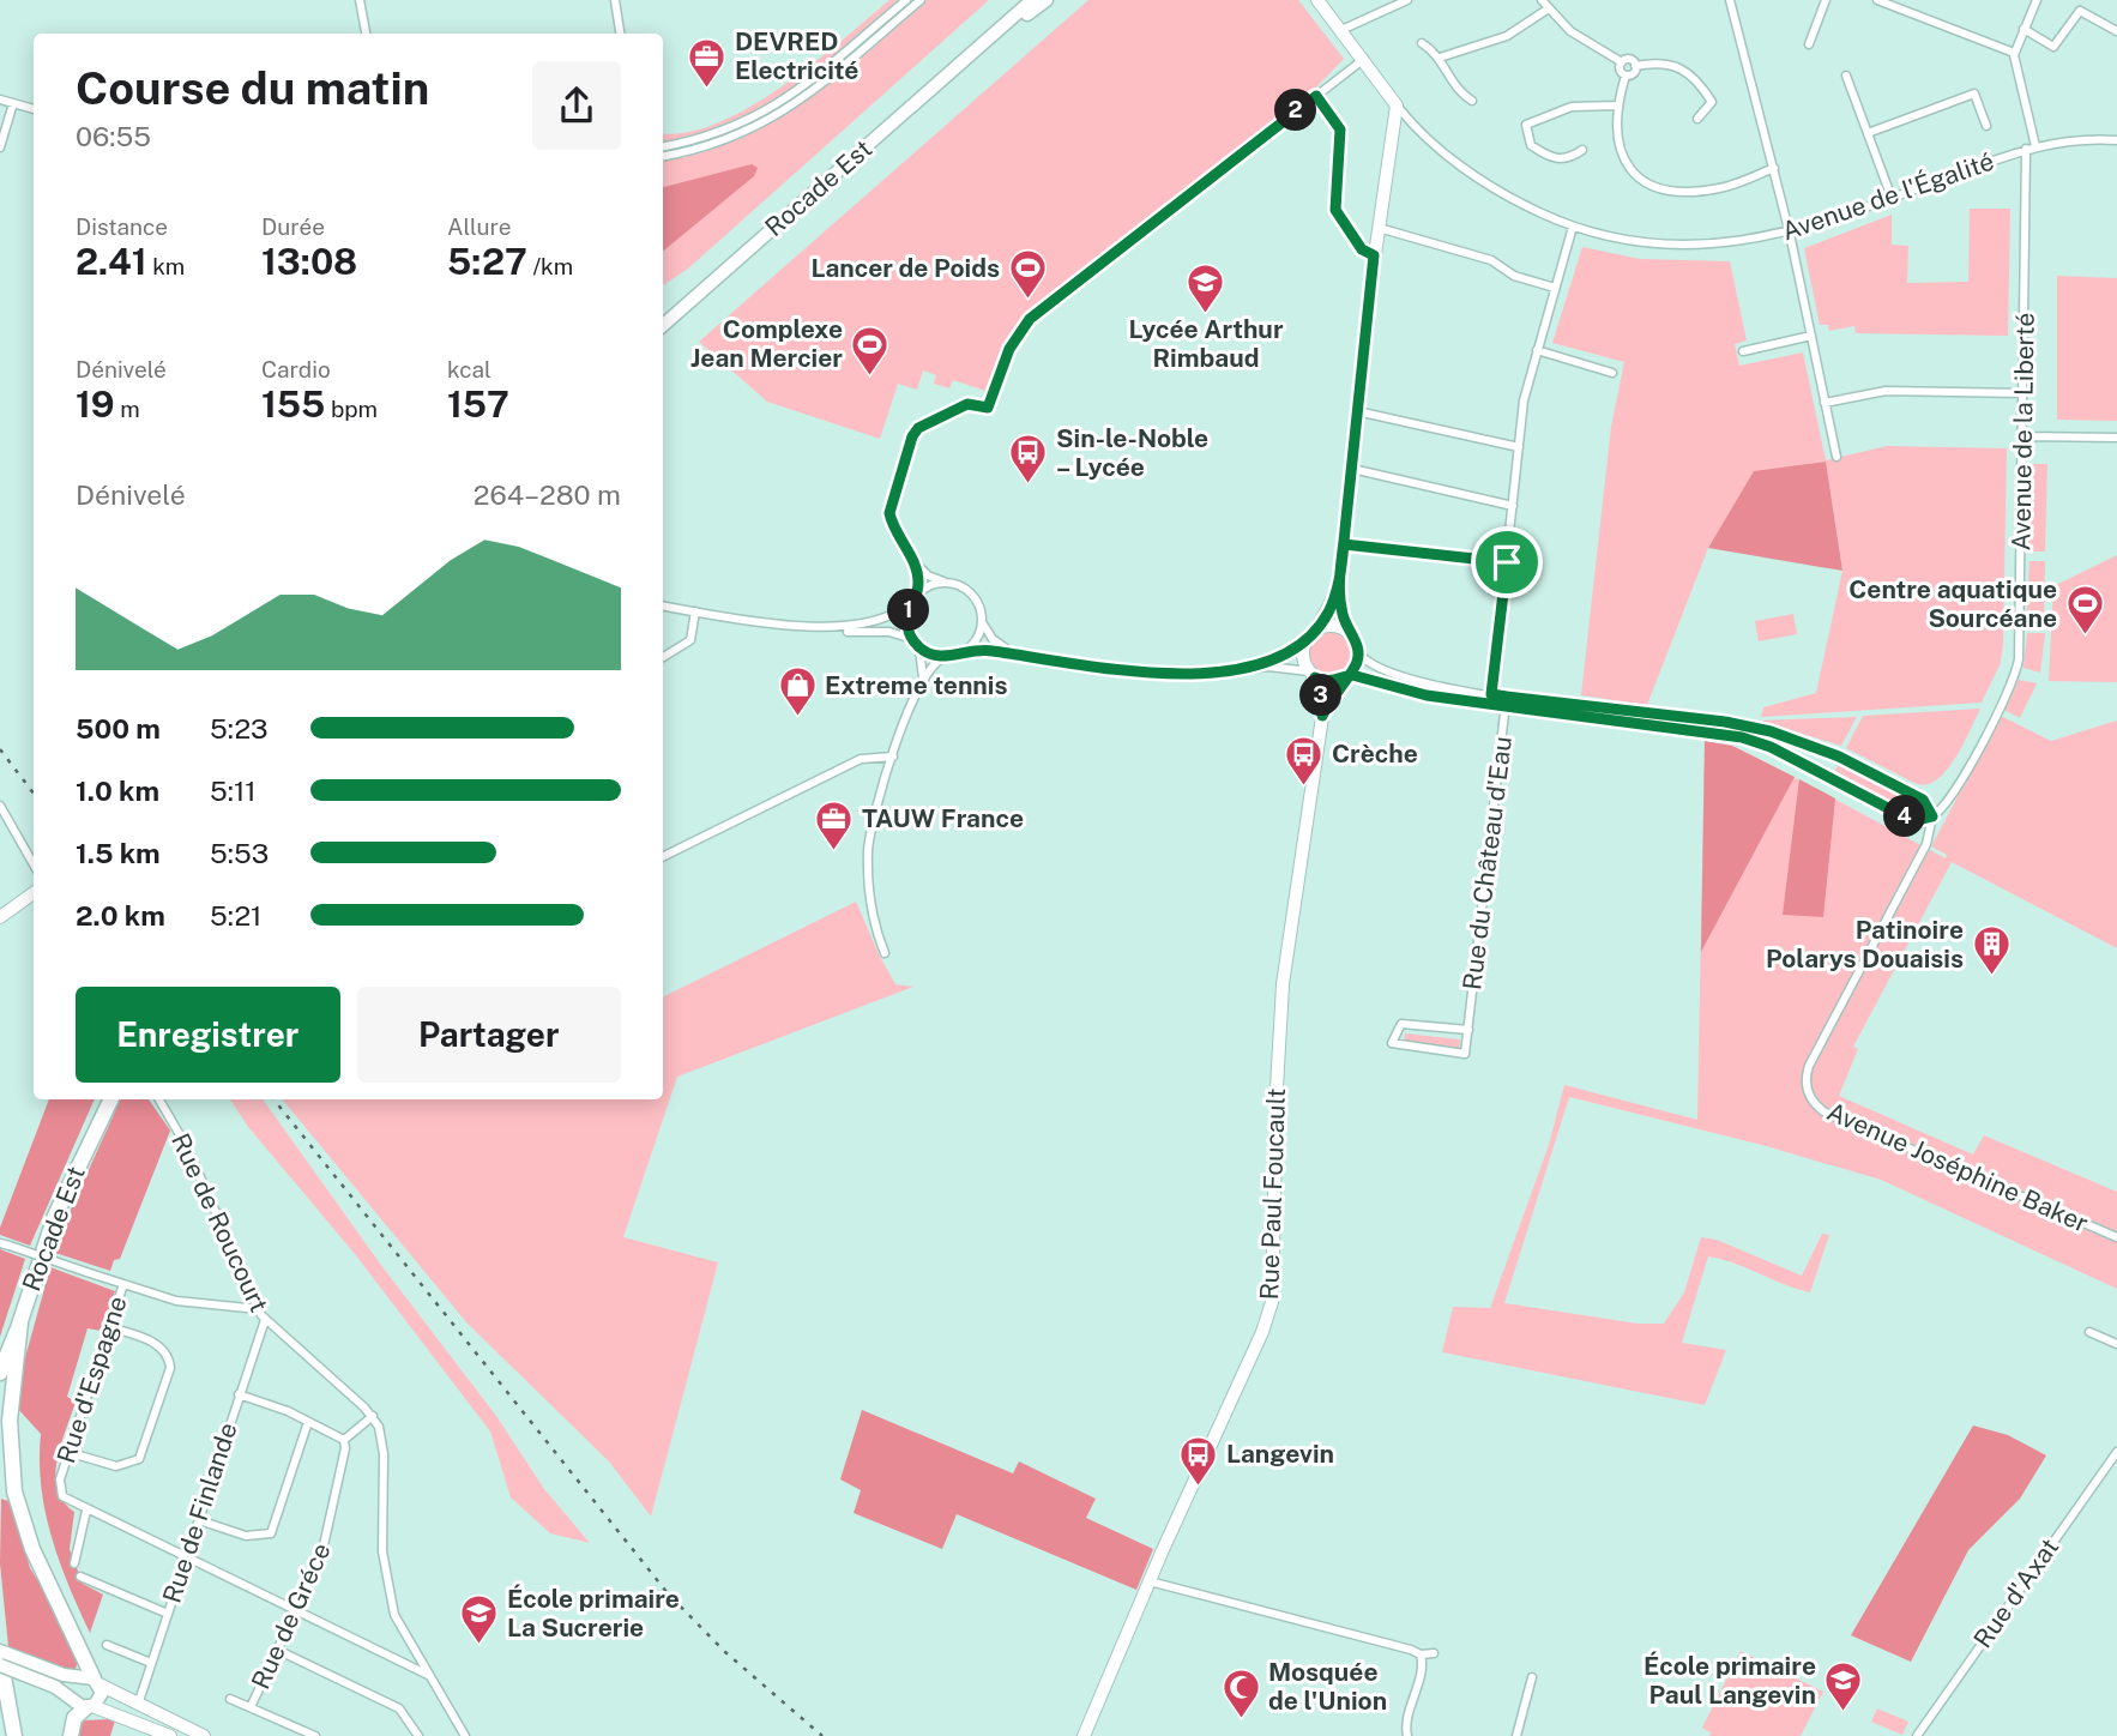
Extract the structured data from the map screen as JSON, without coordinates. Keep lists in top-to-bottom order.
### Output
{
  "streets": {
    "highway": ["Rocade Est"],
    "street": [
      "Avenue de l'Égalité",
      "Avenue de la Liberté",
      "Rue du Château d'Eau",
      "Avenue Joséphine Baker",
      "Rue Paul Foucault",
      "Rue de Roucourt",
      "Rue d'Espagne",
      "Rue de Finlande",
      "Rue d'Axat",
      "Rue de Gréce"
    ]
  },
  "crossings": [
    ["Avenue de l'Égalité", "Avenue de la Liberté"],
    ["Avenue de la Liberté", "Avenue Joséphine Baker"],
    ["Rue de Roucourt", "Rue de Finlande"]
  ],
  "places": {
    "office": ["DEVRED Electricité", "TAUW France"],
    "sports": ["Lancer de Poids", "Complexe Jean Mercier", "Centre aquatique Sourcéane"],
    "school or university": ["Lycée Arthur Rimbaud", "École primaire La Sucrerie", "École primaire Paul Langevin"],
    "bus stop": ["Sin-le-Noble – Lycée", "Crèche", "Langevin"],
    "shop": ["Extreme tennis"],
    "building": ["Patinoire Polarys Douaisis"],
    "mosque": ["Mosquée de l'Union"]
  },
  "page": {
    "heading": ["Course du matin", "06:55"],
    "pins": [
      "2",
      "1",
      "3",
      "4"
    ],
    "stats": [
      ["Distance", "2.41 km"],
      ["Durée", "13:08"],
      ["Allure", "5:27 /km"],
      ["Dénivelé", "19 m"],
      ["Cardio", "155 bpm"],
      ["kcal", "157"]
    ],
    "chart": ["Dénivelé", "264–280 m"],
    "list": [
      {
        "name": "500 m",
        "note": "5:23"
      },
      {
        "name": "1.0 km",
        "note": "5:11"
      },
      {
        "name": "1.5 km",
        "note": "5:53"
      },
      {
        "name": "2.0 km",
        "note": "5:21"
      }
    ],
    "buttons": ["Enregistrer", "Partager"]
  }
}
